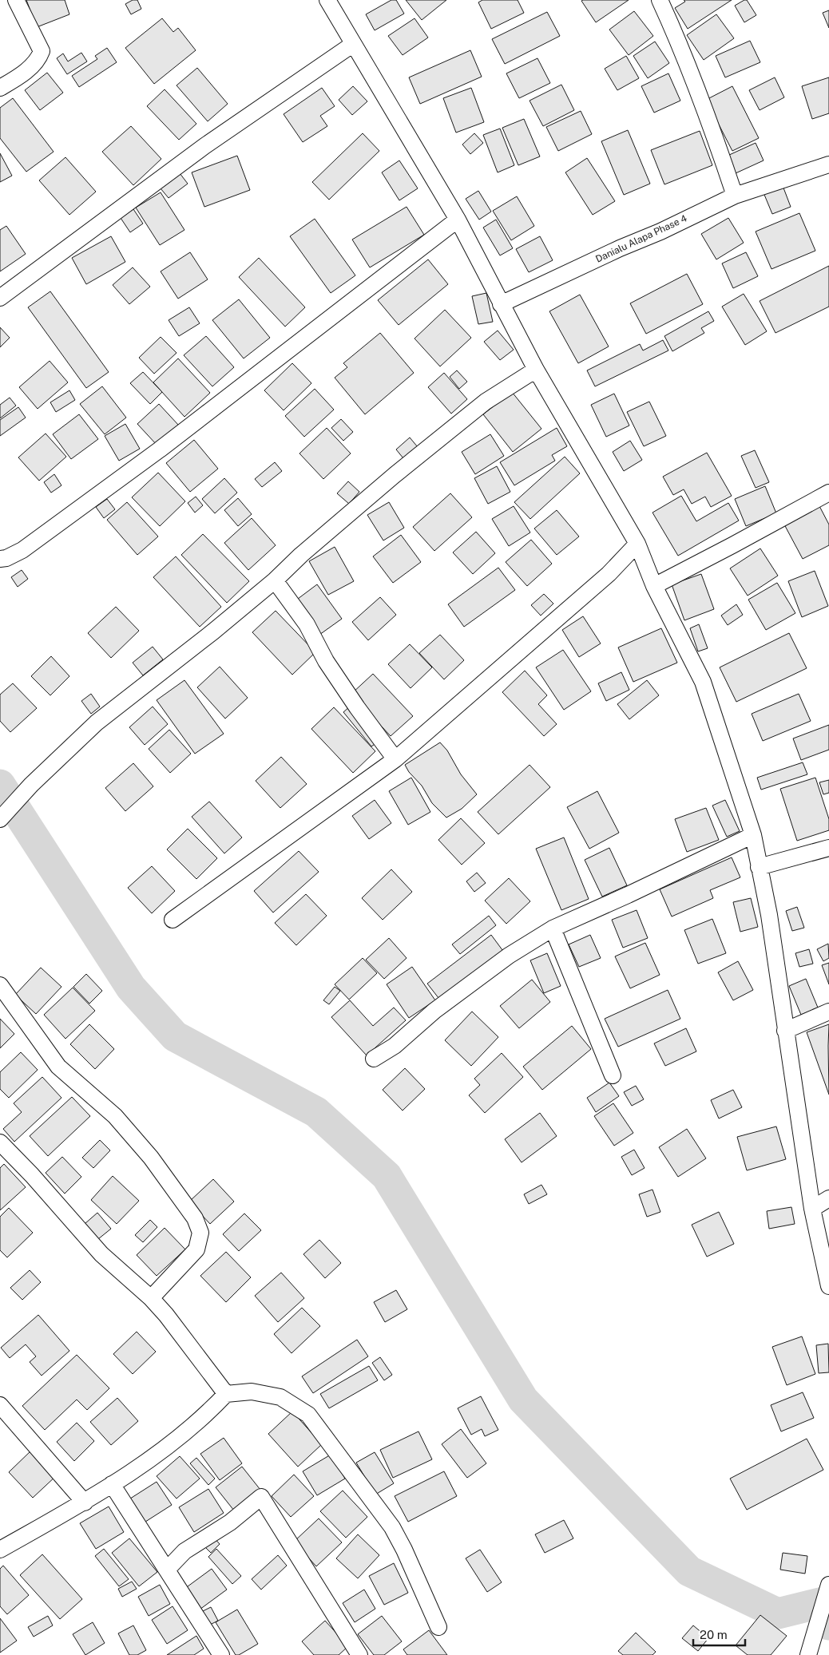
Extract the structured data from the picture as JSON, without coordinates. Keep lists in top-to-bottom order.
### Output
{
  "streets": {
    "street": ["Danialu Alapa Phase 4"]
  },
  "scale_bar": "20 m"
}
